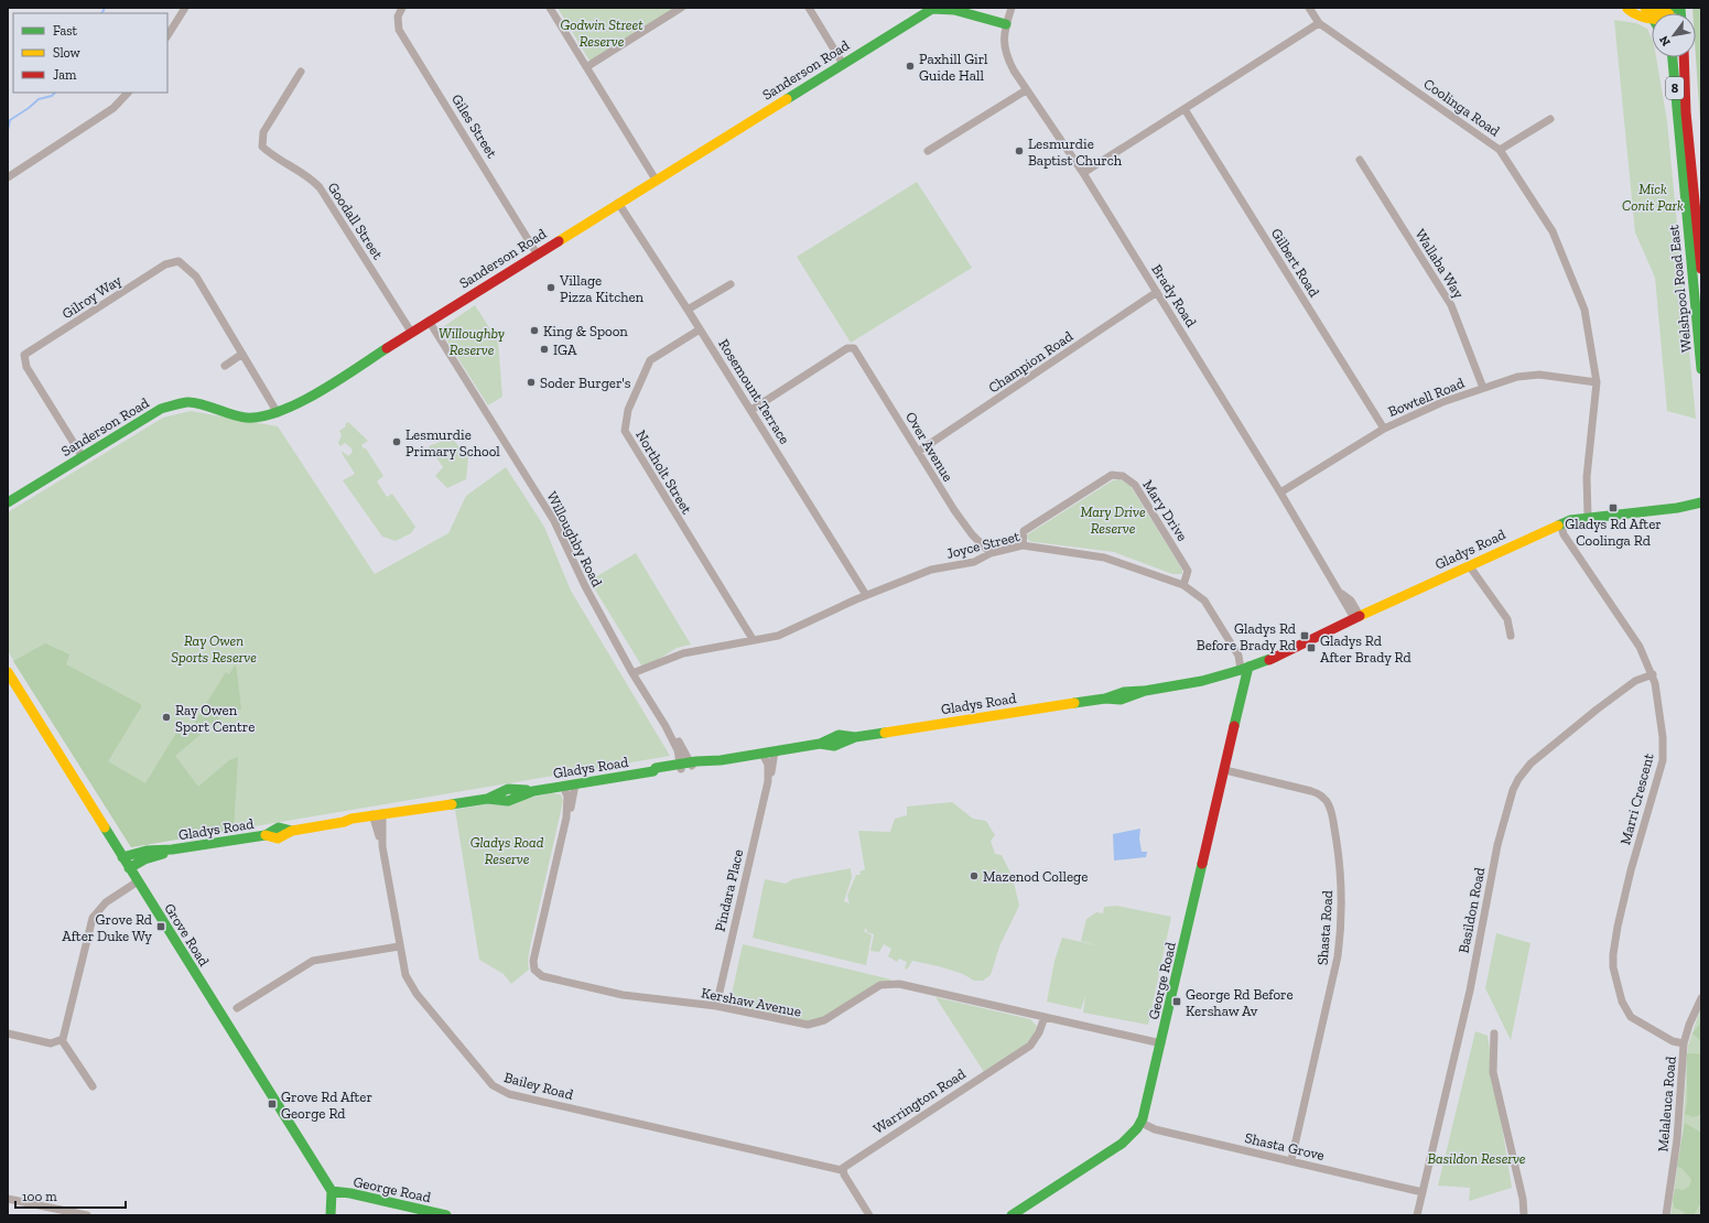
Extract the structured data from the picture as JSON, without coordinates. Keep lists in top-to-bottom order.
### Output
{
  "streets": {
    "street": [
      "Sanderson Road",
      "8",
      "Coolinga Road",
      "Giles Street",
      "Goodall Street",
      "Gilbert Road",
      "Wallaba Way",
      "Welshpool Road East",
      "Brady Road",
      "Gilroy Way",
      "Champion Road",
      "Rosemount Terrace",
      "Bowtell Road",
      "Over Avenue",
      "Northolt Street",
      "Mary Drive",
      "Willoughby Road",
      "Joyce Street",
      "Gladys Road",
      "Marri Crescent",
      "Pindara Place",
      "Basildon Road",
      "Shasta Road",
      "Grove Road",
      "George Road",
      "Kershaw Avenue",
      "Bailey Road",
      "Warrington Road",
      "Melaleuca Road",
      "Shasta Grove"
    ]
  },
  "crossings": [
    ["Sanderson Road", "Giles Street"],
    ["Sanderson Road", "Goodall Street"],
    ["Sanderson Road", "Brady Road"],
    ["Sanderson Road", "Gilroy Way"],
    ["Sanderson Road", "Rosemount Terrace"],
    ["Sanderson Road", "Willoughby Road"],
    ["Coolinga Road", "Bowtell Road"],
    ["Coolinga Road", "Gladys Road"],
    ["Gilbert Road", "Bowtell Road"],
    ["Wallaba Way", "Bowtell Road"],
    ["Brady Road", "Champion Road"],
    ["Brady Road", "Bowtell Road"],
    ["Brady Road", "Gladys Road"],
    ["Champion Road", "Over Avenue"],
    ["Rosemount Terrace", "Over Avenue"],
    ["Rosemount Terrace", "Northolt Street"],
    ["Rosemount Terrace", "Joyce Street"],
    ["Over Avenue", "Joyce Street"],
    ["Northolt Street", "Joyce Street"],
    ["Mary Drive", "Joyce Street"],
    ["Willoughby Road", "Joyce Street"],
    ["Willoughby Road", "Gladys Road"],
    ["Joyce Street", "Gladys Road"],
    ["Joyce Street", "George Road"],
    ["Gladys Road", "Marri Crescent"],
    ["Gladys Road", "Pindara Place"],
    ["Gladys Road", "Grove Road"],
    ["Gladys Road", "George Road"],
    ["Gladys Road", "Kershaw Avenue"],
    ["Gladys Road", "Bailey Road"],
    ["Marri Crescent", "Basildon Road"],
    ["Marri Crescent", "Melaleuca Road"],
    ["Pindara Place", "Kershaw Avenue"],
    ["Basildon Road", "Shasta Grove"],
    ["Shasta Road", "George Road"],
    ["Shasta Road", "Shasta Grove"],
    ["Grove Road", "George Road"],
    ["George Road", "Kershaw Avenue"],
    ["George Road", "Shasta Grove"],
    ["Kershaw Avenue", "Warrington Road"],
    ["Bailey Road", "Warrington Road"]
  ],
  "parks": [
    "Godwin Street Reserve",
    "Mick Conit Park",
    "Willoughby Reserve",
    "Mary Drive Reserve",
    "Ray Owen Sports Reserve",
    "Gladys Road Reserve",
    "Basildon Reserve"
  ],
  "places": {
    "other": [
      "Paxhill Girl Guide Hall",
      "Lesmurdie Baptist Church",
      "Village Pizza Kitchen",
      "King & Spoon",
      "IGA",
      "Soder Burger's",
      "Lesmurdie Primary School",
      "Ray Owen Sport Centre",
      "Mazenod College"
    ],
    "transit": [
      "Gladys Rd After Coolinga Rd",
      "Gladys Rd Before Brady Rd",
      "Gladys Rd After Brady Rd",
      "Grove Rd After Duke Wy",
      "George Rd Before Kershaw Av",
      "Grove Rd After George Rd"
    ]
  },
  "legend": ["Fast", "Slow", "Jam"],
  "scale_bar": "100 m",
  "north": "bottom left"
}
